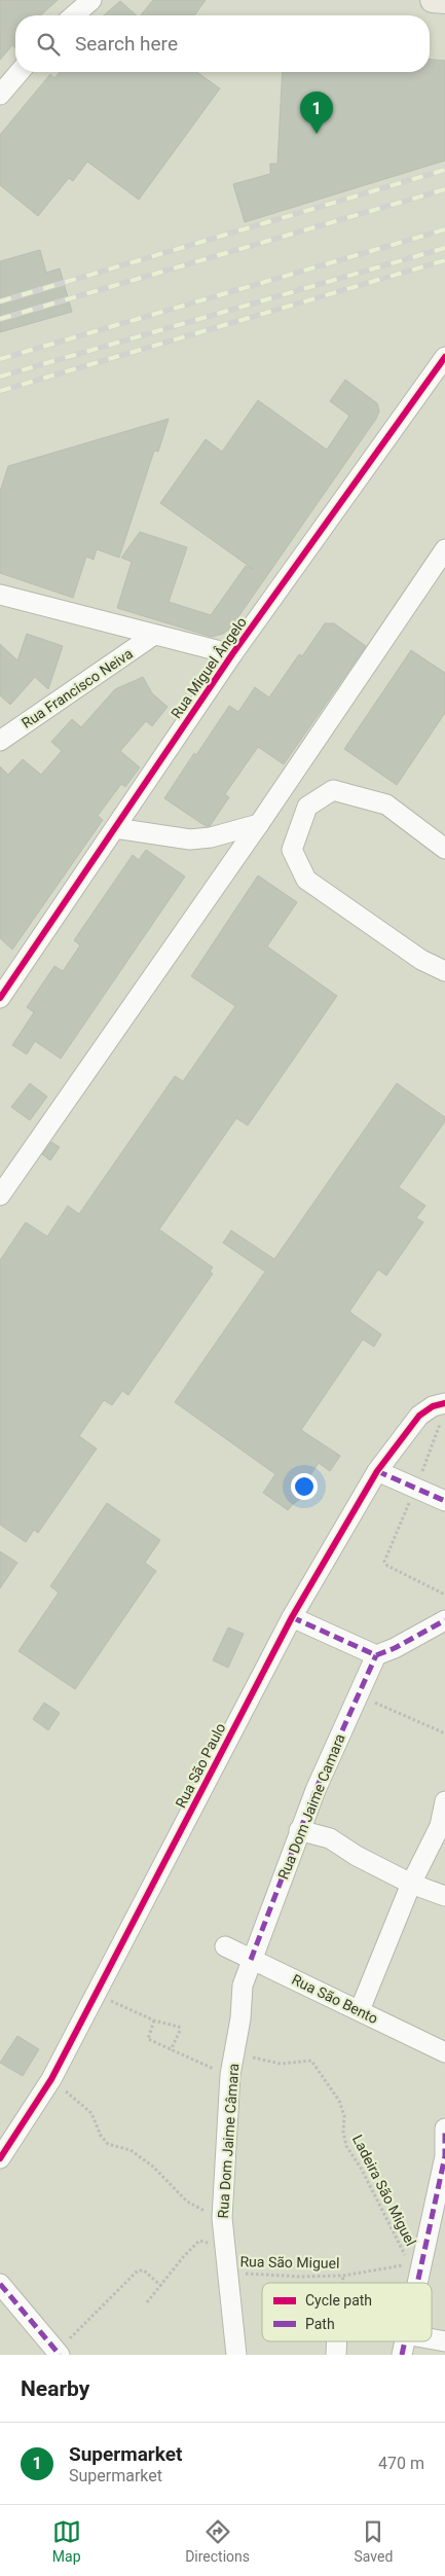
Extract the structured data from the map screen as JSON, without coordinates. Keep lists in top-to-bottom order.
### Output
{
  "streets": {
    "street": [
      "Rua Miguel Ângelo",
      "Rua Francisco Neiva",
      "Rua São Paulo",
      "Rua Dom Jaime Camara",
      "Rua São Bento",
      "Rua Dom Jaime Câmara"
    ],
    "path": ["Ladeira São Miguel", "Rua São Miguel"]
  },
  "crossings": [
    ["Rua Dom Jaime Camara", "Rua São Bento"],
    ["Rua Dom Jaime Camara", "Rua Dom Jaime Câmara"],
    ["Rua São Bento", "Rua Dom Jaime Câmara"],
    ["Rua Dom Jaime Câmara", "Ladeira São Miguel"],
    ["Rua Dom Jaime Câmara", "Rua São Miguel"],
    ["Ladeira São Miguel", "Rua São Miguel"]
  ],
  "legend": ["Cycle path", "Path"],
  "page": {
    "search": "Search here",
    "pins": "1",
    "heading": "Nearby",
    "list": [
      {
        "mark": "1",
        "name": "Supermarket",
        "note": "Supermarket",
        "value": "470 m"
      }
    ],
    "nav": ["Map", "Directions", "Saved"]
  }
}
